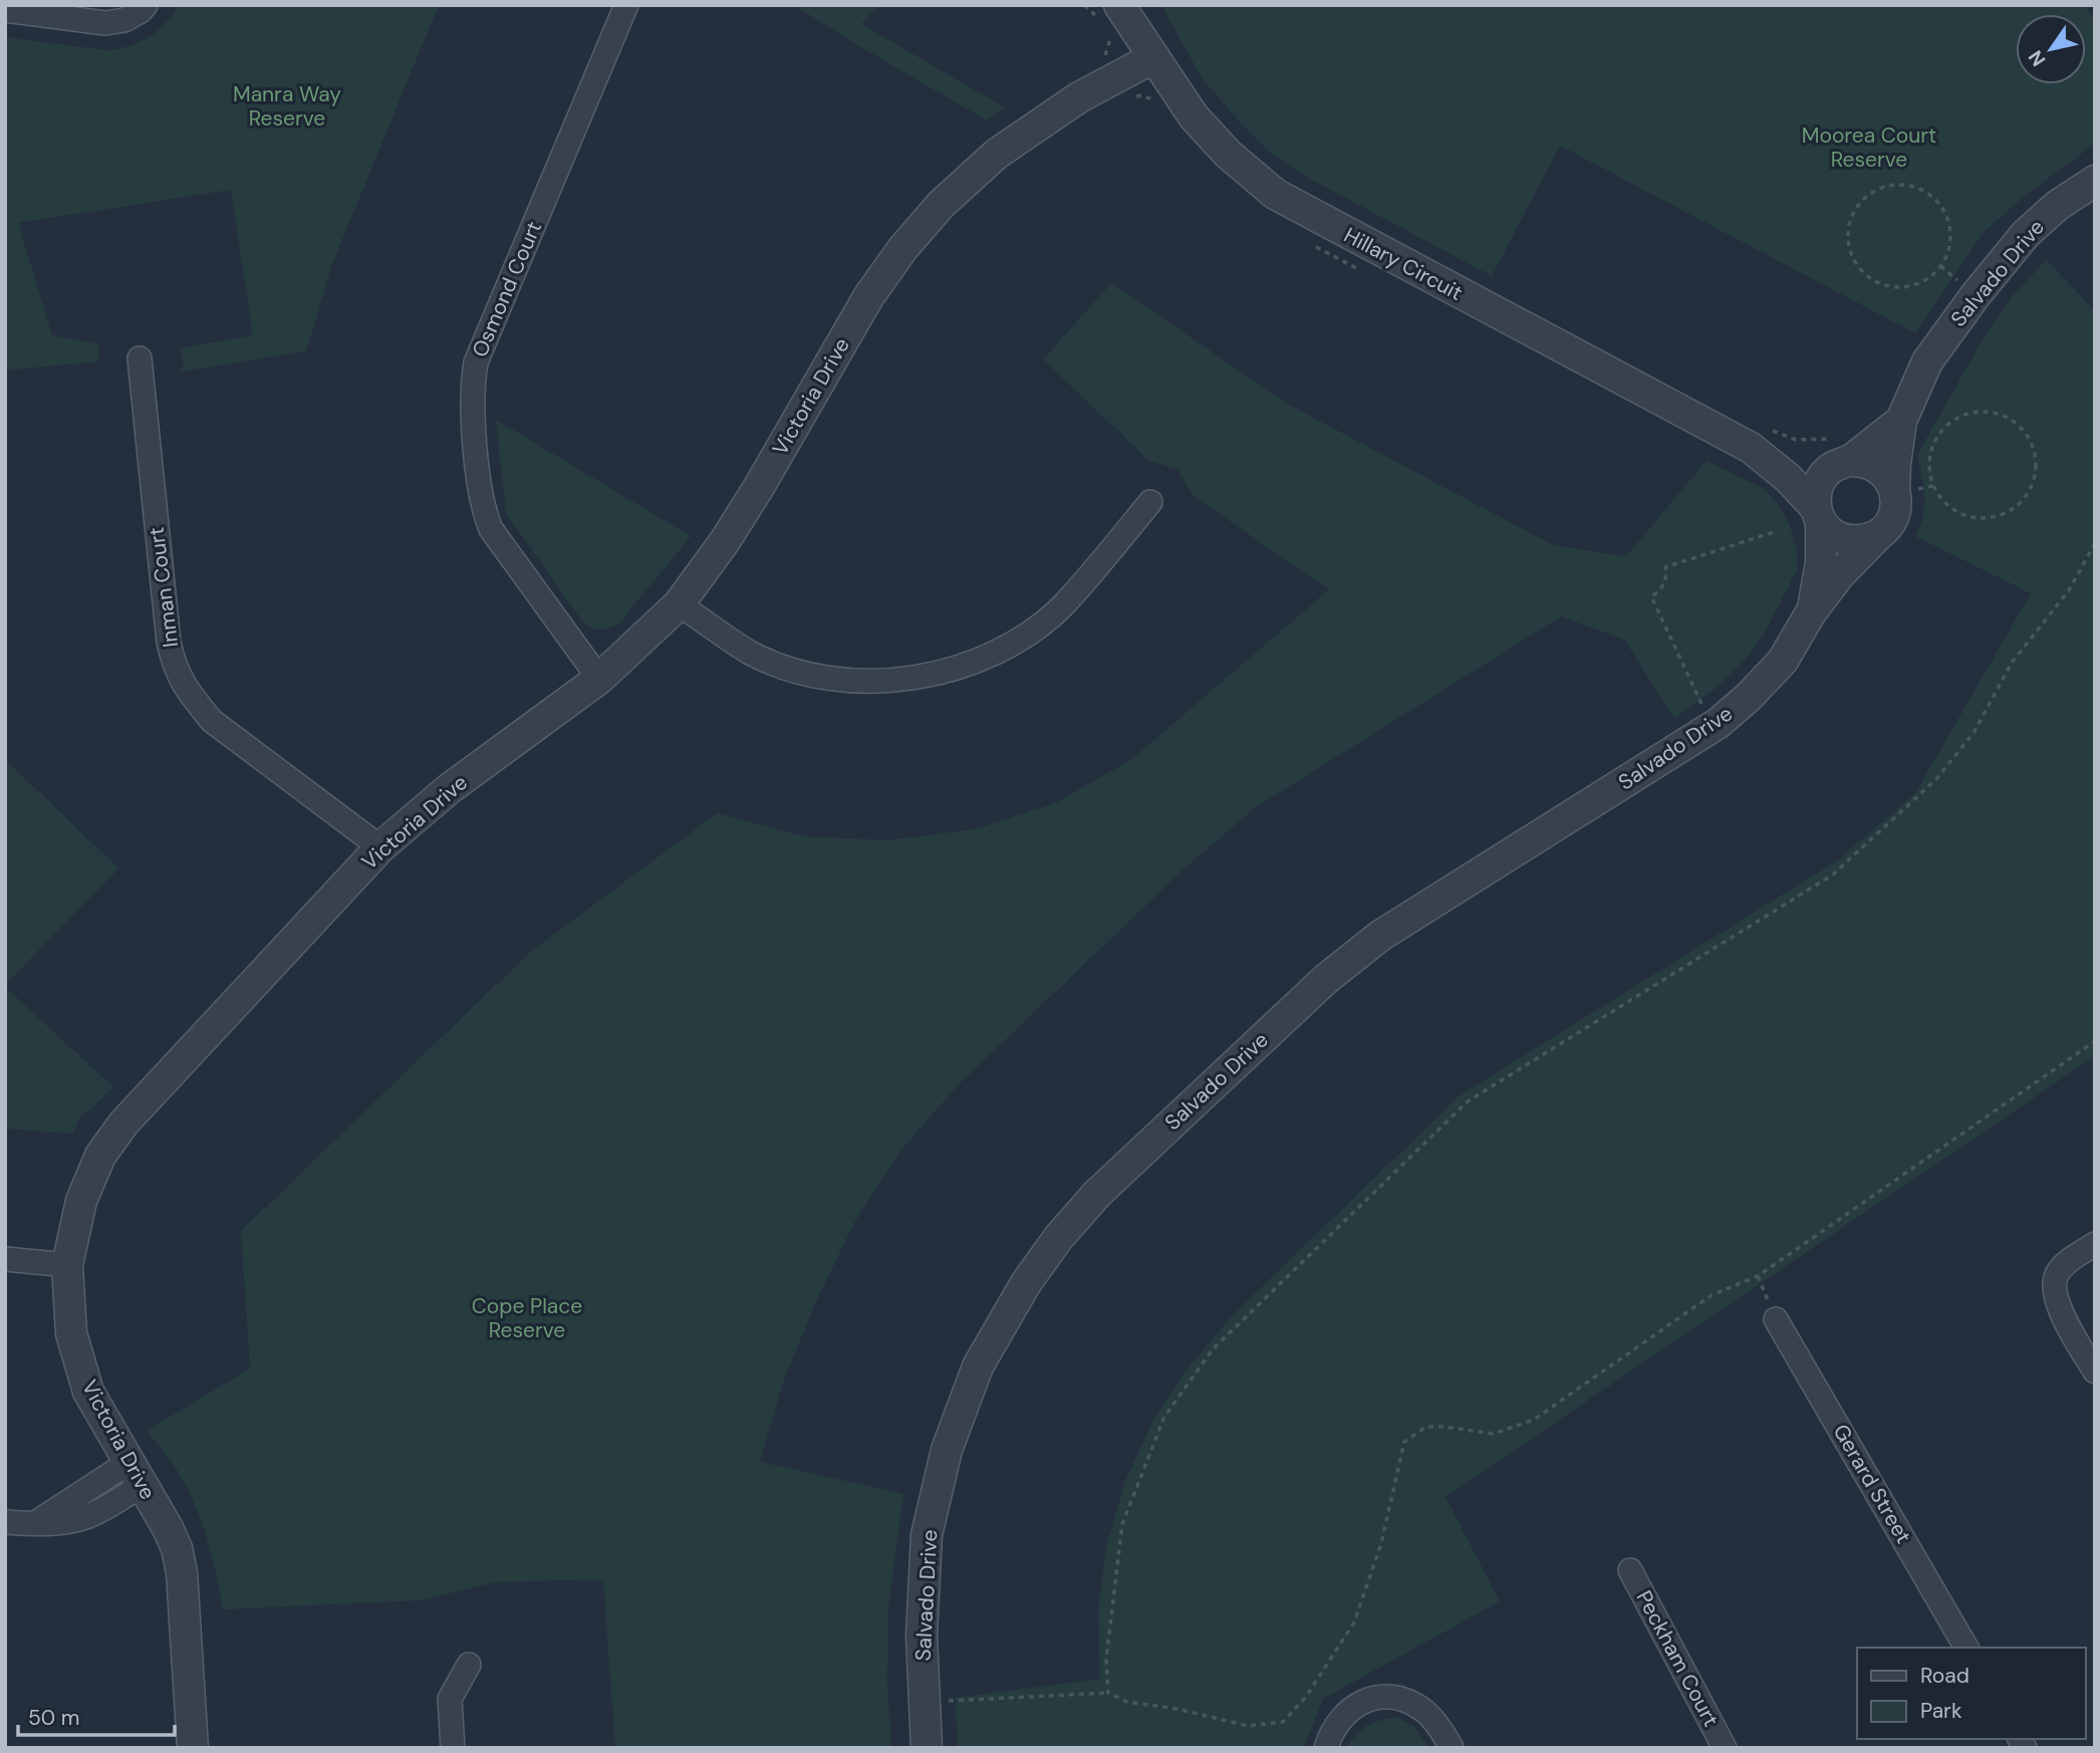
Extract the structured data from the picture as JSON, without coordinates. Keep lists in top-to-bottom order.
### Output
{
  "streets": {
    "street": [
      "Hillary Circuit",
      "Salvado Drive",
      "Osmond Court",
      "Victoria Drive",
      "Inman Court",
      "Gerard Street",
      "Peckham Court"
    ]
  },
  "crossings": [
    ["Hillary Circuit", "Salvado Drive"],
    ["Hillary Circuit", "Victoria Drive"],
    ["Osmond Court", "Victoria Drive"],
    ["Victoria Drive", "Inman Court"]
  ],
  "parks": ["Manra Way Reserve", "Moorea Court Reserve", "Cope Place Reserve"],
  "legend": ["Road", "Park"],
  "scale_bar": "50 m",
  "north": "bottom left"
}
